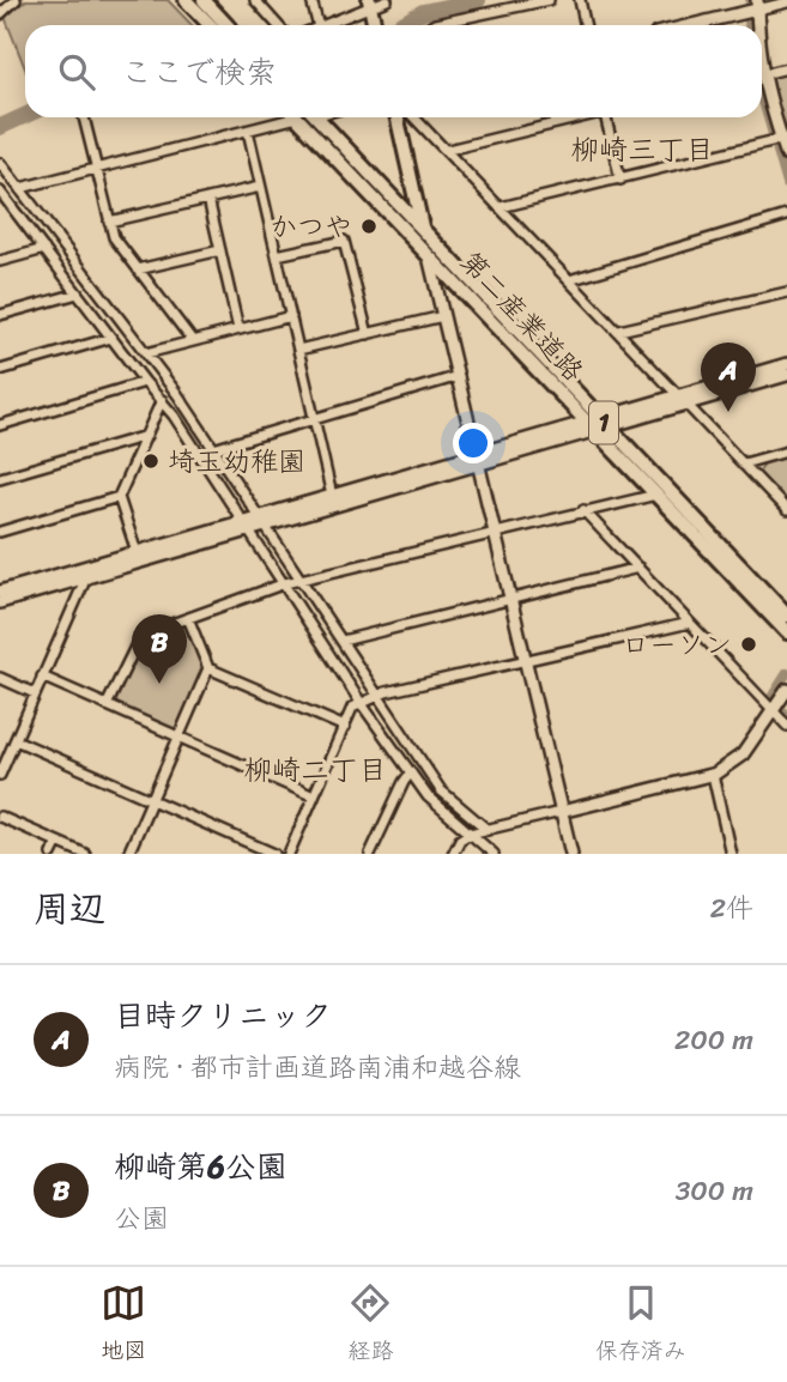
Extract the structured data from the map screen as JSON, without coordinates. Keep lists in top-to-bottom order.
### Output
{
  "streets": {
    "main road": ["第二産業道路", "1"]
  },
  "crossings": [
    ["第二産業道路", "1"]
  ],
  "districts": ["柳崎三丁目", "柳崎二丁目"],
  "places": ["かつや", "埼玉幼稚園", "ローソン"],
  "page": {
    "search": "ここで検索",
    "pins": ["A", "B"],
    "heading": ["周辺", "2件"],
    "list": [
      {
        "mark": "A",
        "name": "目時クリニック",
        "note": "病院 · 都市計画道路南浦和越谷線",
        "value": "200 m"
      },
      {
        "mark": "B",
        "name": "柳崎第6公園",
        "note": "公園",
        "value": "300 m"
      }
    ],
    "nav": ["地図", "経路", "保存済み"]
  }
}
